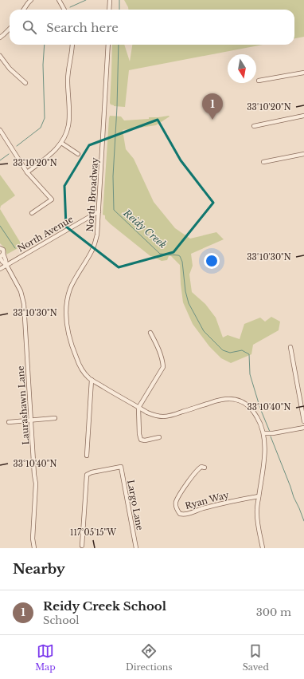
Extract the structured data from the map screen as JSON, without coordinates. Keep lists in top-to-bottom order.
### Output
{
  "streets": {
    "street": [
      "North Broadway",
      "North Avenue",
      "Laurashawn Lane",
      "Ryan Way",
      "Largo Lane"
    ]
  },
  "crossings": [
    ["North Broadway", "North Avenue"],
    ["North Broadway", "Ryan Way"],
    ["North Avenue", "Laurashawn Lane"]
  ],
  "water": ["Reidy Creek"],
  "north": "bottom",
  "page": {
    "search": "Search here",
    "pins": "1",
    "heading": "Nearby",
    "list": [
      {
        "mark": "1",
        "name": "Reidy Creek School",
        "note": "School",
        "value": "300 m"
      }
    ],
    "nav": ["Map", "Directions", "Saved"]
  },
  "coordinates": [
    "33°10'20\"N",
    "33°10'30\"N",
    "33°10'40\"N",
    "117°05'15\"W"
  ]
}
